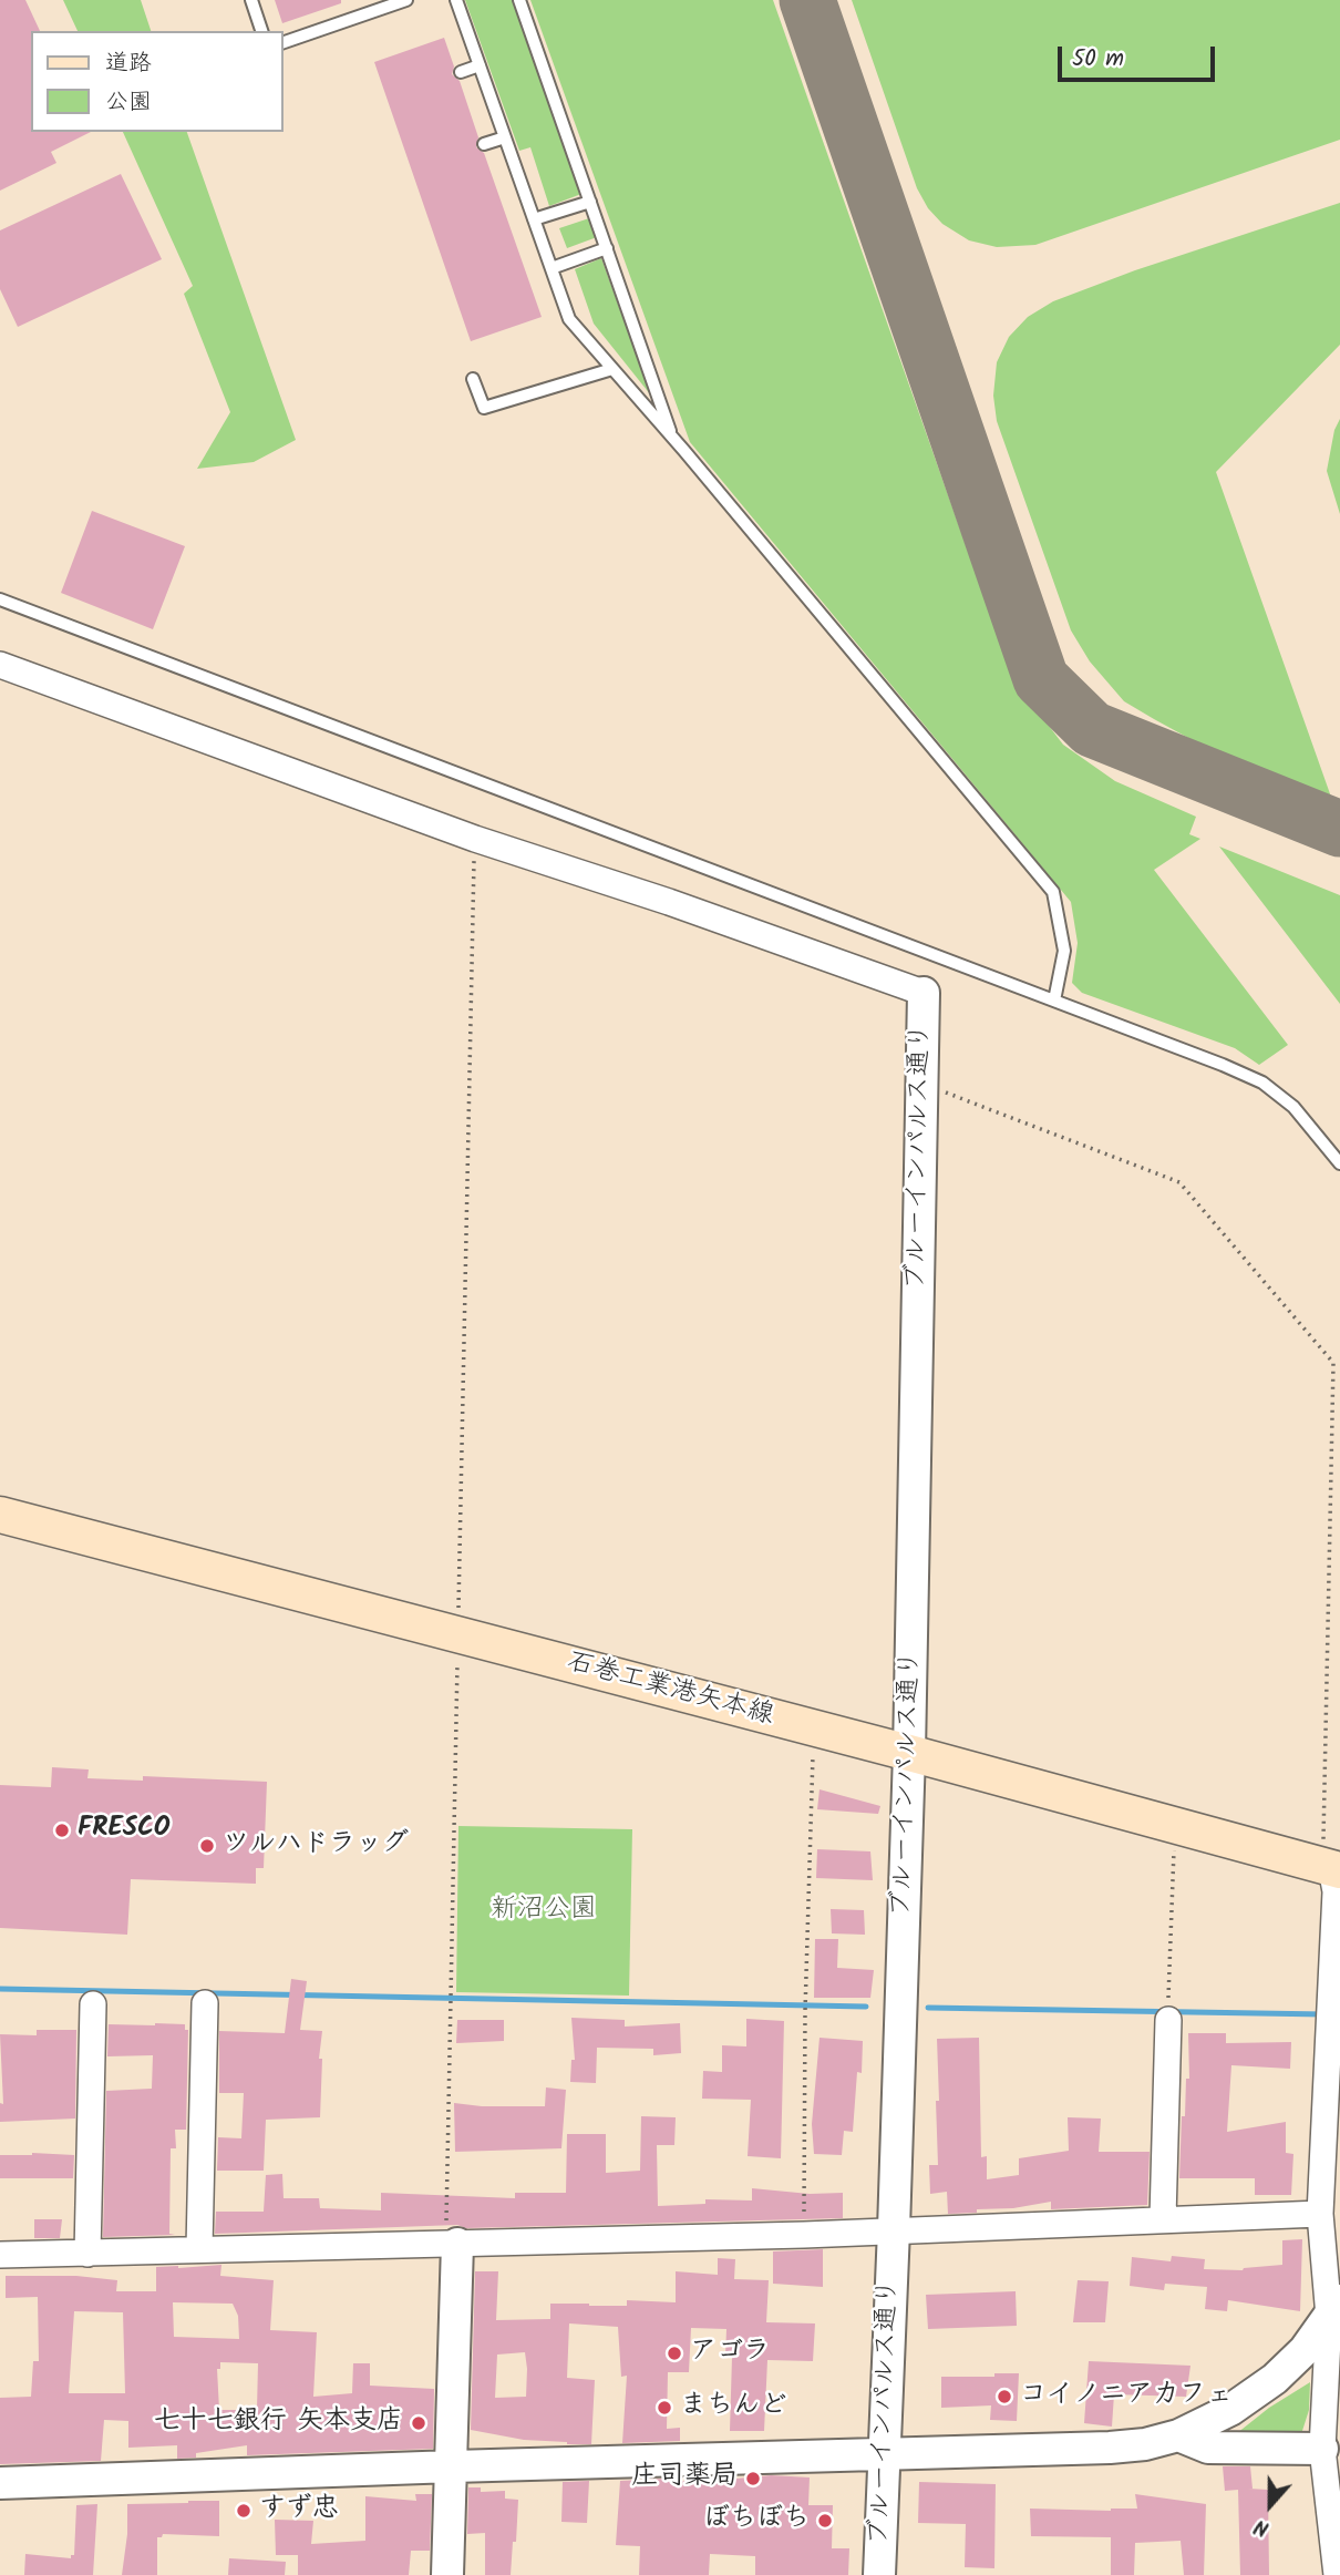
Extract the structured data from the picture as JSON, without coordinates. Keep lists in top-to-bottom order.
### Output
{
  "streets": {
    "main road": ["石巻工業港矢本線"],
    "street": ["ブルーインパルス通り"]
  },
  "crossings": [
    ["ブルーインパルス通り", "石巻工業港矢本線"]
  ],
  "parks": ["新沼公園"],
  "places": [
    "FRESCO",
    "ツルハドラッグ",
    "アゴラ",
    "コイノニアカフェ",
    "まちんど",
    "七十七銀行 矢本支店",
    "庄司薬局",
    "すず忠",
    "ぼちぼち"
  ],
  "legend": ["道路", "公園"],
  "scale_bar": "50 m",
  "north": "bottom"
}
